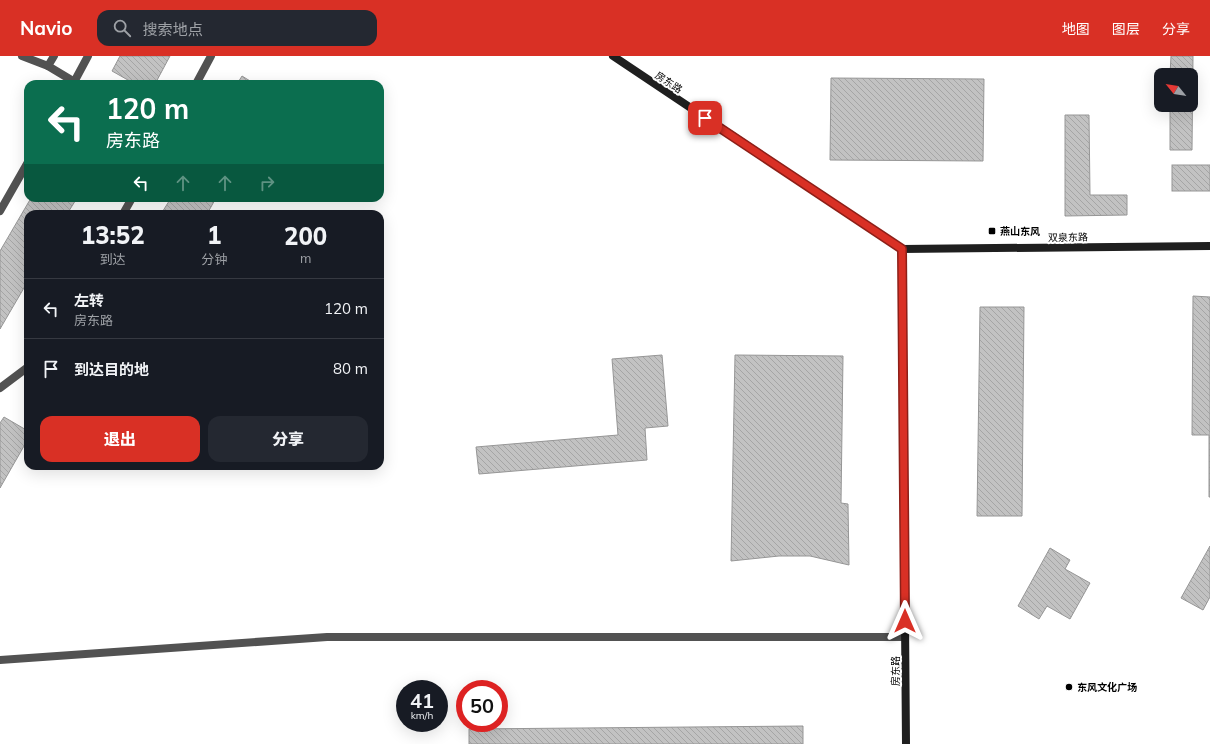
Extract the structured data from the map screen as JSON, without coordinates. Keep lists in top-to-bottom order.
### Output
{
  "streets": {
    "main road": ["房东路", "双泉东路"]
  },
  "crossings": [
    ["房东路", "双泉东路"]
  ],
  "places": {
    "transit": ["燕山东风"],
    "other": ["东风文化广场"]
  },
  "north": "top left",
  "page": {
    "header": "Navio",
    "search": "搜索地点",
    "nav": ["地图", "图层", "分享"],
    "turn": ["120 m", "房东路"],
    "eta": [
      "13:52",
      "到达",
      "1",
      "分钟",
      "200",
      "m"
    ],
    "list": [
      {
        "name": "左转",
        "note": "房东路",
        "value": "120 m"
      },
      {
        "name": "到达目的地",
        "value": "80 m"
      }
    ],
    "buttons": ["退出", "分享"],
    "speed": "41 km/h",
    "limit": "50"
  }
}
